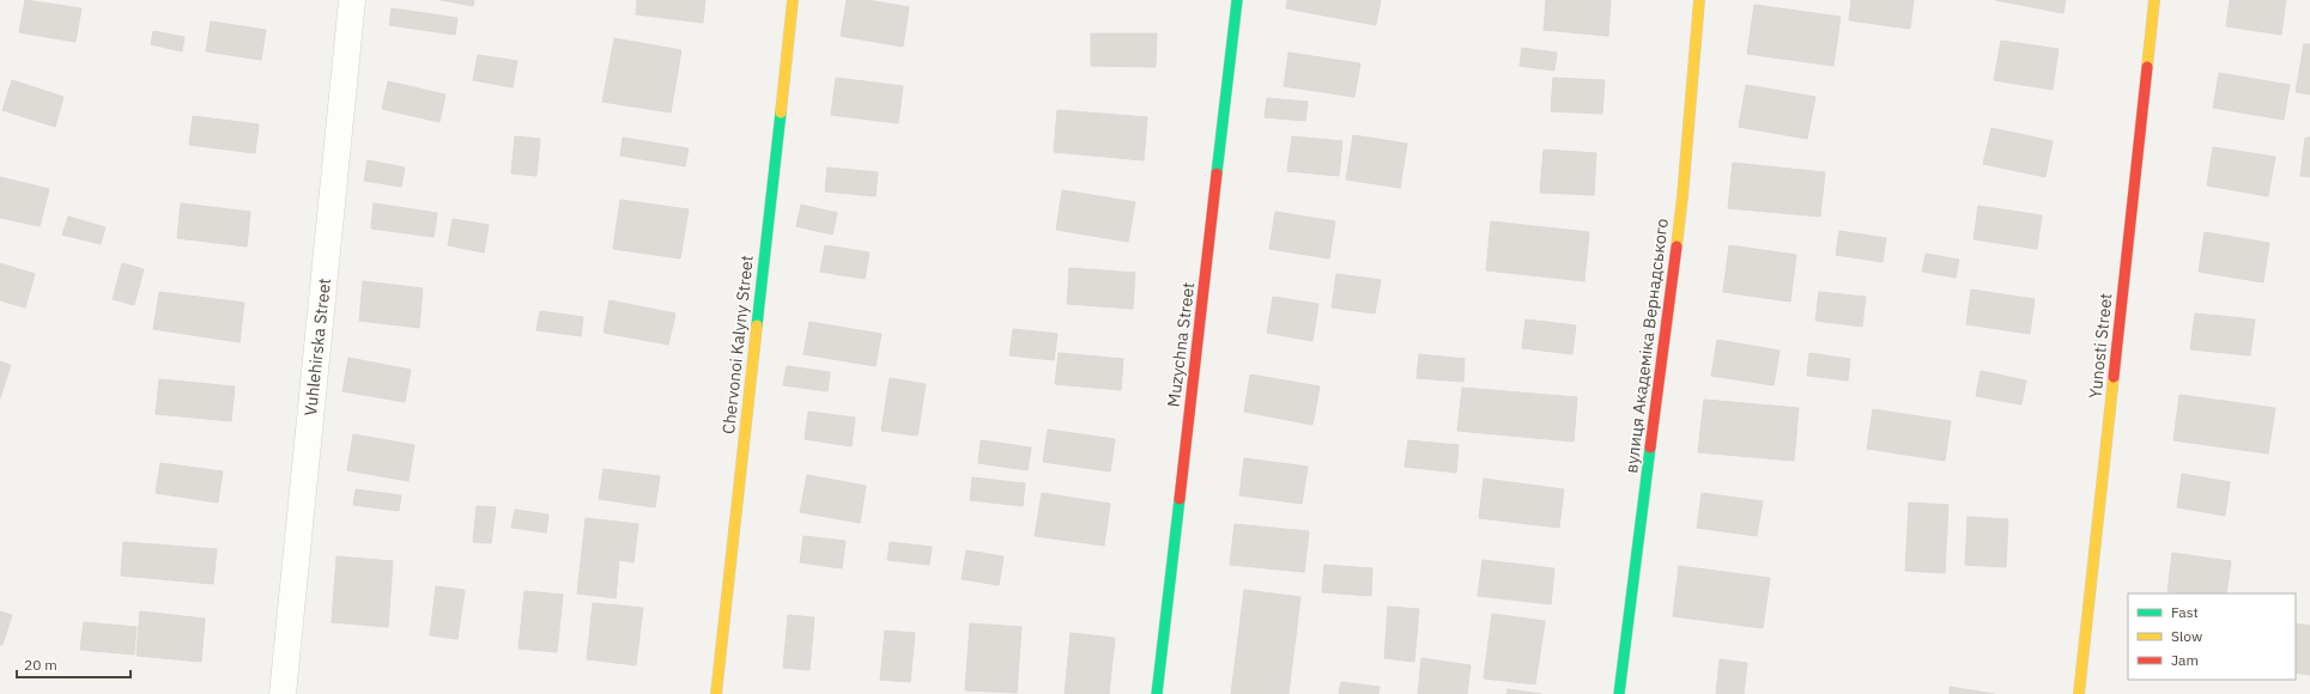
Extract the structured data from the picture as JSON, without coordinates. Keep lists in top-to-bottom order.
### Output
{
  "streets": {
    "street": [
      "Chervonoi Kalyny Street",
      "Muzychna Street",
      "вулиця Академіка Вернадського",
      "Yunosti Street",
      "Vuhlehirska Street"
    ]
  },
  "legend": ["Fast", "Slow", "Jam"],
  "scale_bar": "20 m"
}
